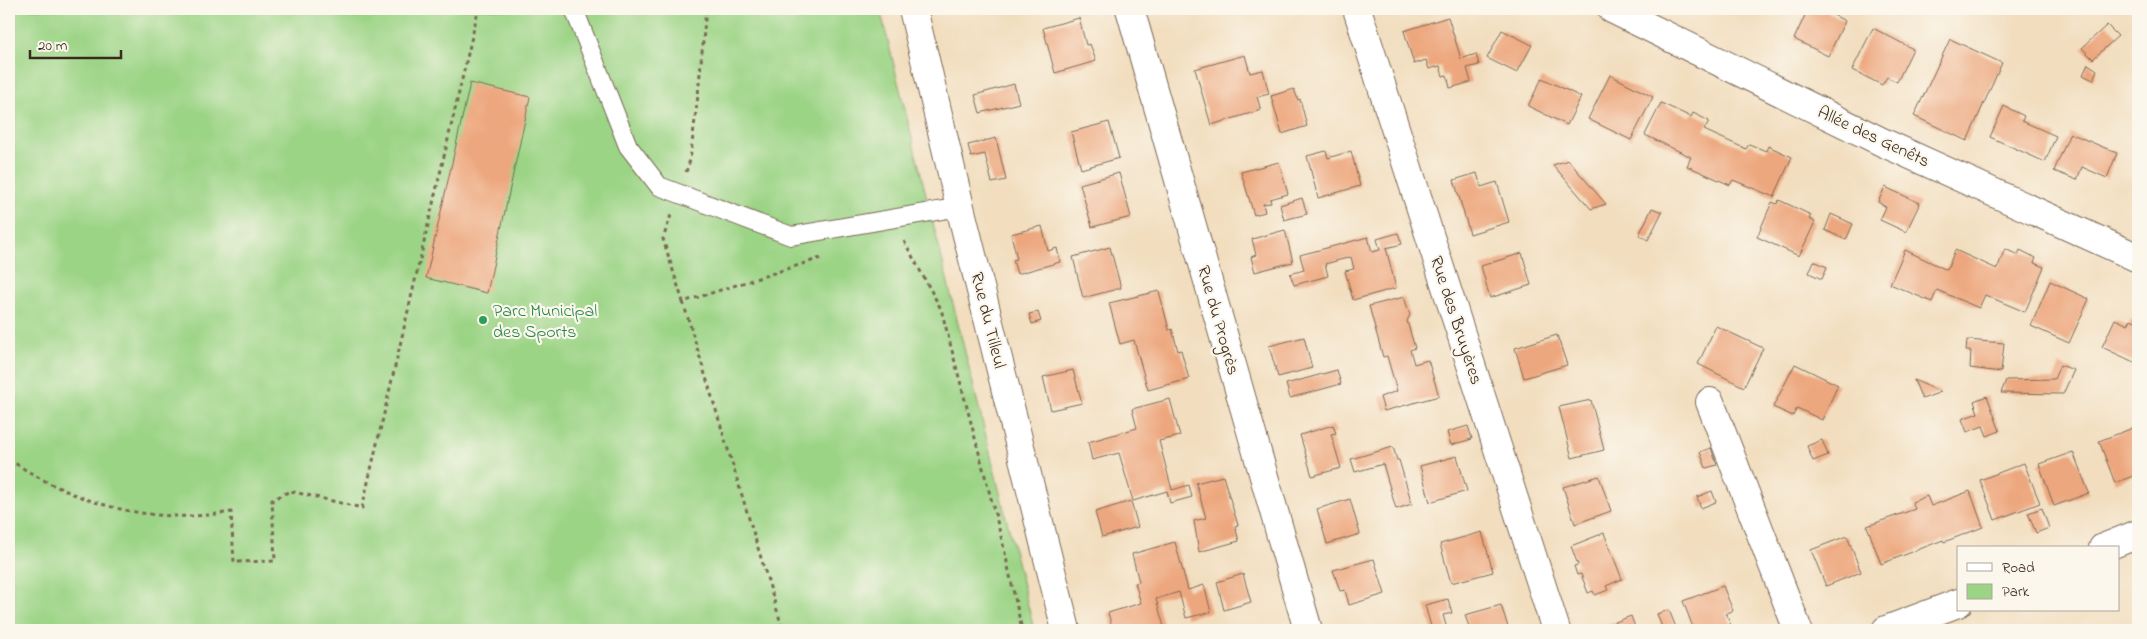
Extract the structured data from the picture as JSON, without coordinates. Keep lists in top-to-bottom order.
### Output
{
  "streets": {
    "street": [
      "Allée des Genêts",
      "Rue du Tilleul",
      "Rue du Progrès",
      "Rue des Bruyères"
    ]
  },
  "places": ["Parc Municipal des Sports"],
  "legend": ["Road", "Park"],
  "scale_bar": "20 m"
}
